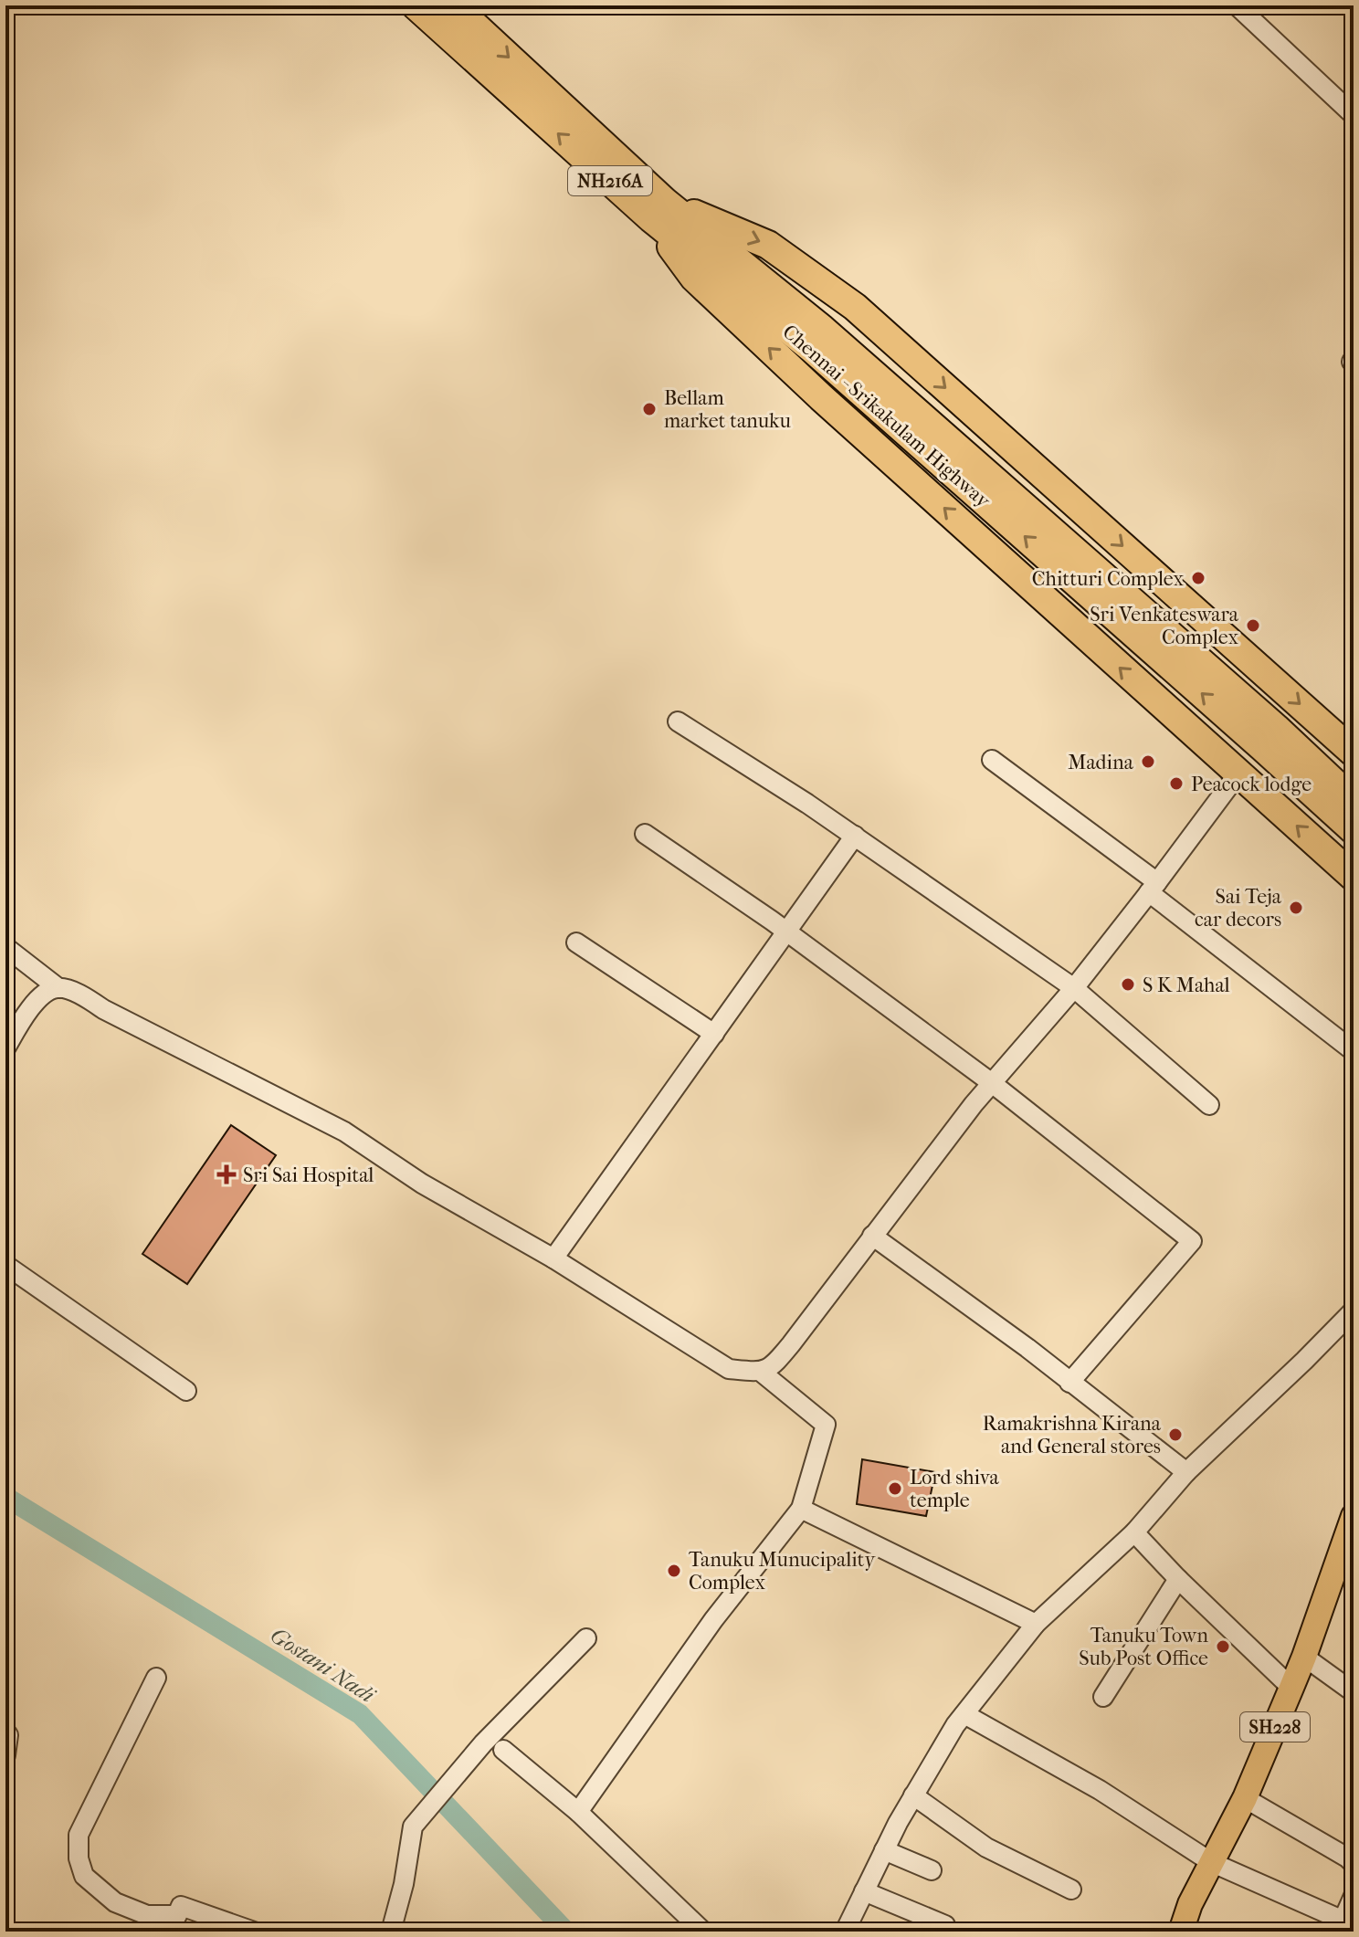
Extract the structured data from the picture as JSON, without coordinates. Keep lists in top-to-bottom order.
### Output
{
  "streets": {
    "highway": ["NH216A", "Chennai - Srikakulam Highway"],
    "main road": ["SH228"]
  },
  "crossings": [
    ["NH216A", "Chennai - Srikakulam Highway"]
  ],
  "water": ["Gostani Nadi"],
  "places": {
    "other": [
      "Bellam market tanuku",
      "Chitturi Complex",
      "Sri Venkateswara Complex",
      "Madina",
      "Peacock lodge",
      "Sai Teja car decors",
      "S K Mahal",
      "Ramakrishna Kirana and General stores",
      "Lord shiva temple",
      "Tanuku Munucipality Complex",
      "Tanuku Town Sub Post Office"
    ],
    "health": ["Sri Sai Hospital"]
  }
}
